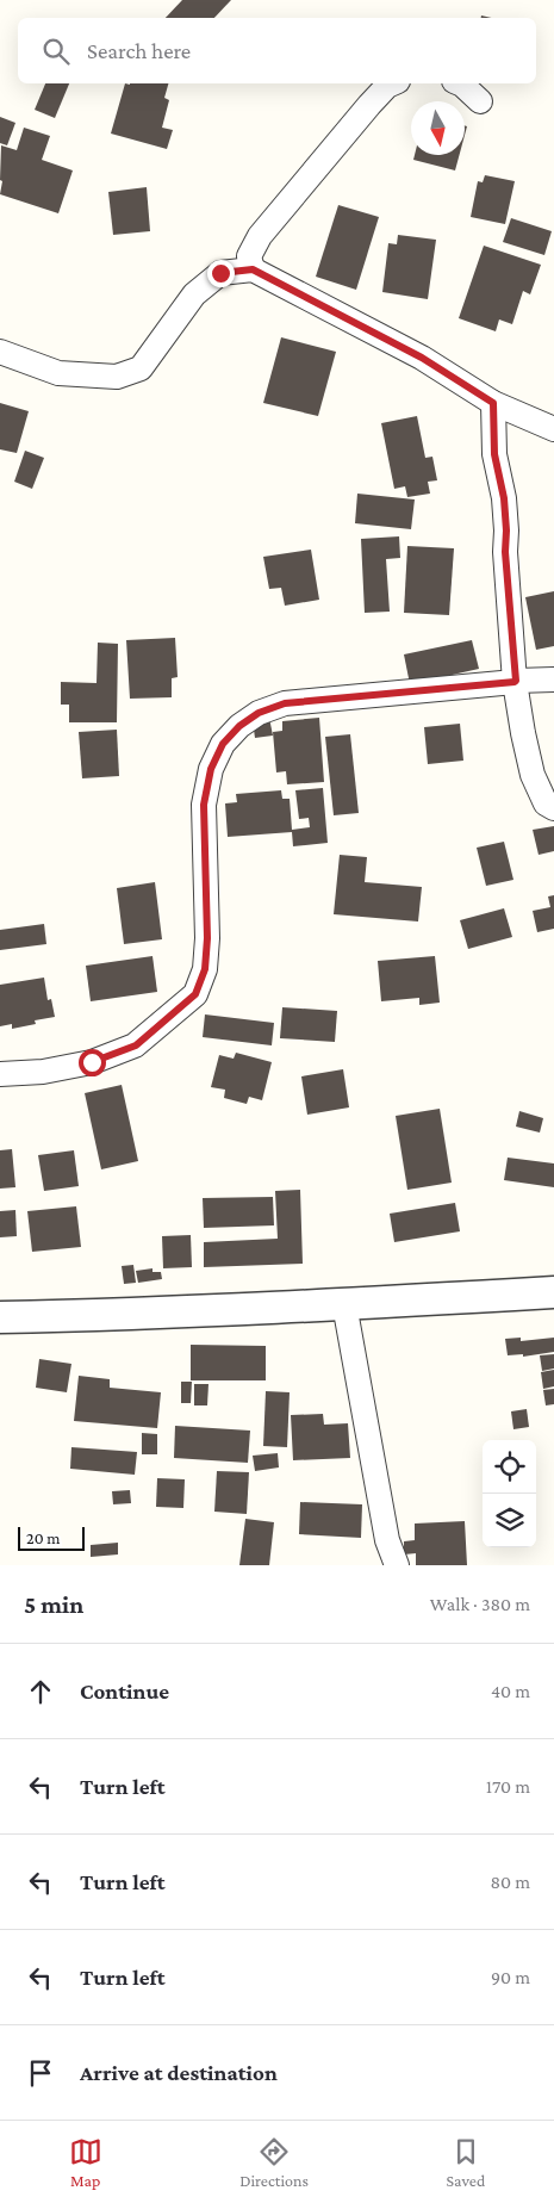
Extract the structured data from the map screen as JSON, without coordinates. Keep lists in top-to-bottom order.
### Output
{
  "scale_bar": "20 m",
  "north": "bottom",
  "page": {
    "search": "Search here",
    "scale": "20 m",
    "heading": ["5 min", "Walk · 380 m"],
    "list": [
      ["Continue", "40 m"],
      ["Turn left", "170 m"],
      ["Turn left", "80 m"],
      ["Turn left", "90 m"],
      "Arrive at destination"
    ],
    "nav": ["Map", "Directions", "Saved"]
  }
}
